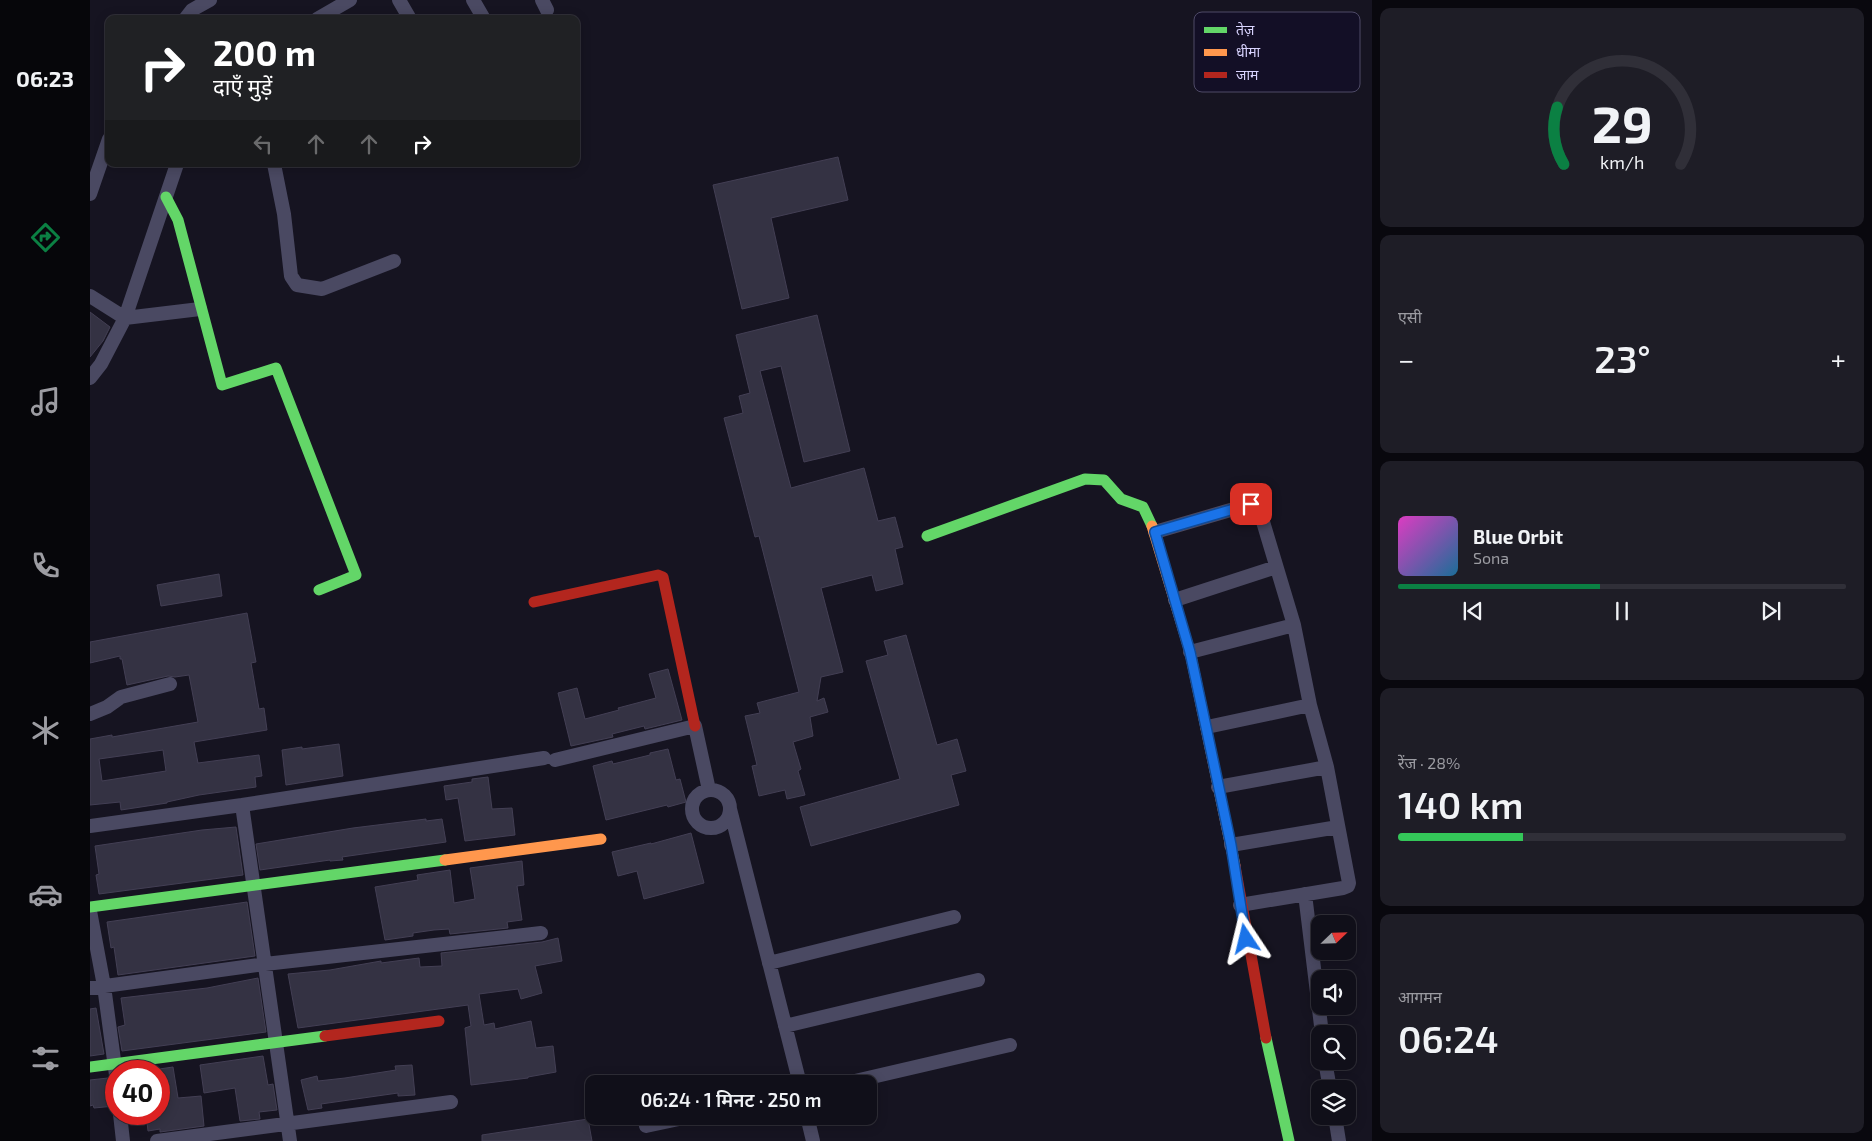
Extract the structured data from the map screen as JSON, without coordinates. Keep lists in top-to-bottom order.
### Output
{
  "legend": ["तेज़", "धीमा", "जाम"],
  "north": "top right",
  "page": {
    "tabs": "06:23",
    "turn": ["200 m", "दाएँ मुड़ें"],
    "tile": [
      "एसी",
      ["रेंज · 28%", "140 km"],
      ["आगमन", "06:24"]
    ],
    "heat": ["−", "23°", "+"],
    "song": ["Blue Orbit", "Sona"],
    "limit": "40",
    "trip": "06:24 · 1 मिनट · 250 m",
    "gauge": ["29", "km/h"]
  }
}
